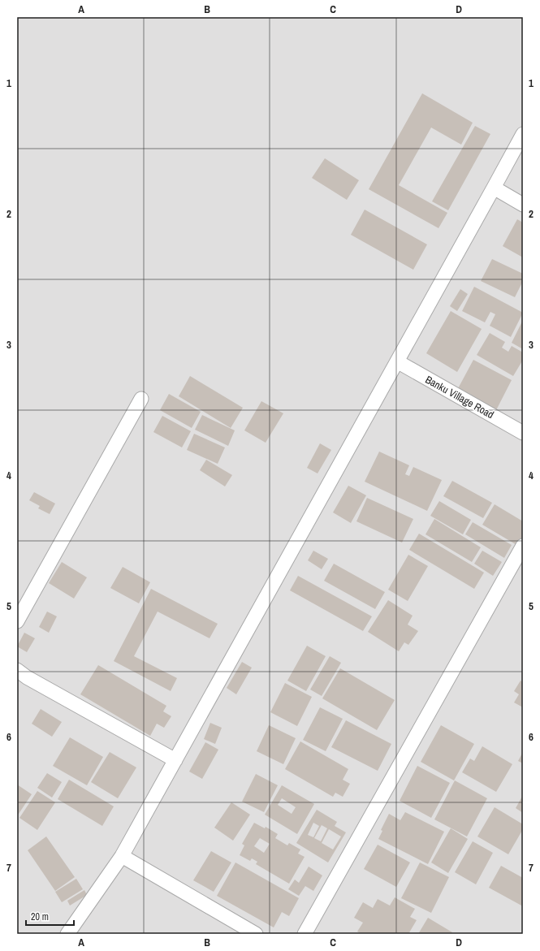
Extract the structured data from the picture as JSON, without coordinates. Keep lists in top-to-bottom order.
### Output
{
  "streets": {
    "street": ["Banku Village Road"]
  },
  "scale_bar": "20 m",
  "grid": {
    "columns": [
      "A",
      "B",
      "C",
      "D"
    ],
    "rows": [
      "1",
      "2",
      "3",
      "4",
      "5",
      "6",
      "7"
    ]
  }
}
